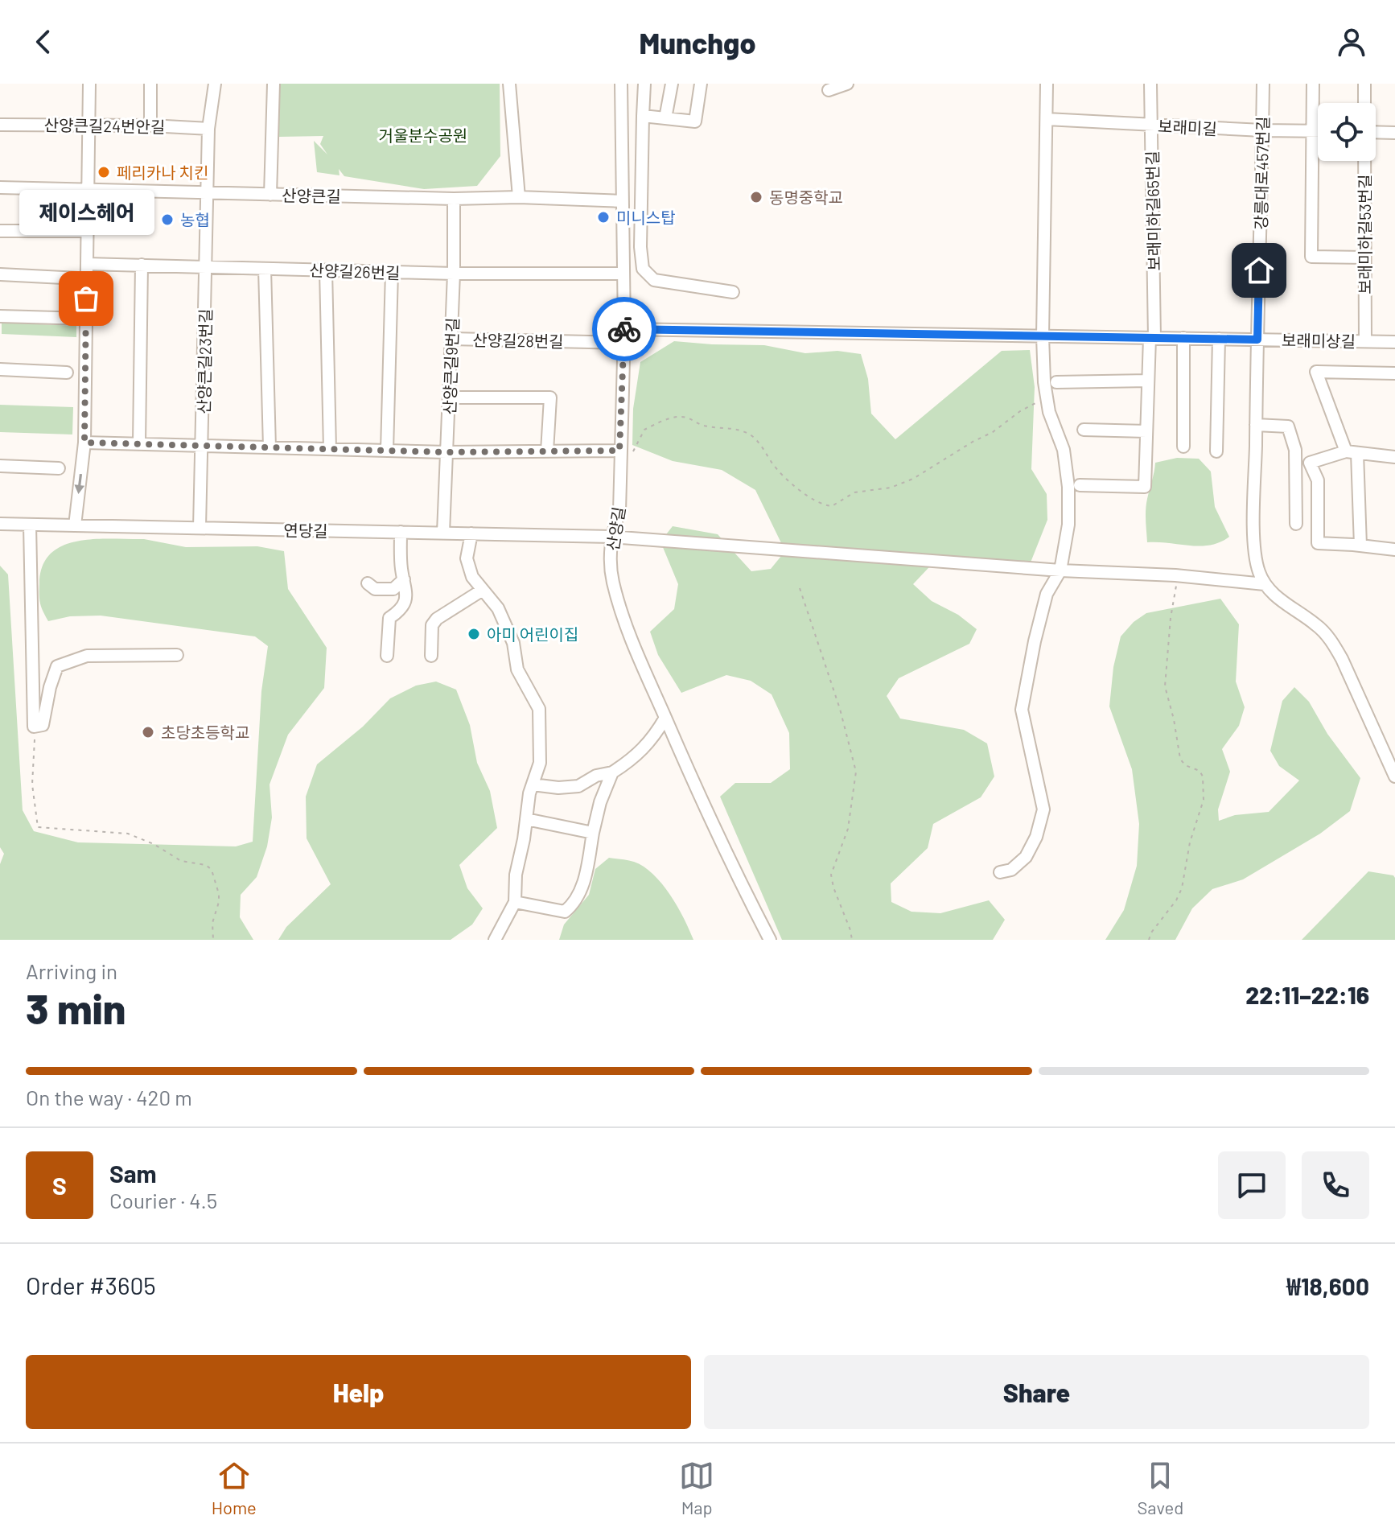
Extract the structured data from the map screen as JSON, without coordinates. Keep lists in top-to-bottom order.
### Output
{
  "streets": {
    "street": [
      "산양큰길24번안길",
      "보래미길",
      "강릉대로457번길",
      "산양큰길",
      "보래미하길65번길",
      "보래미하길53번길",
      "산양길26번길",
      "산양길28번길",
      "보래미상길",
      "산양큰길23번길",
      "산양큰길9번길",
      "산양길",
      "연당길"
    ]
  },
  "crossings": [
    ["산양큰길24번안길", "산양큰길23번길"],
    ["보래미길", "강릉대로457번길"],
    ["보래미길", "보래미하길65번길"],
    ["강릉대로457번길", "보래미상길"],
    ["강릉대로457번길", "연당길"],
    ["산양큰길", "산양큰길23번길"],
    ["산양큰길", "산양큰길9번길"],
    ["산양큰길", "산양길"],
    ["보래미하길65번길", "보래미상길"],
    ["보래미하길53번길", "보래미상길"],
    ["산양길26번길", "산양큰길23번길"],
    ["산양길26번길", "산양큰길9번길"],
    ["산양길26번길", "산양길"],
    ["산양길28번길", "산양큰길9번길"],
    ["산양길28번길", "산양길"],
    ["보래미상길", "산양길"],
    ["산양큰길23번길", "연당길"],
    ["산양큰길9번길", "연당길"],
    ["산양길", "연당길"]
  ],
  "parks": ["거울분수공원"],
  "places": [
    "페리카나 치킨",
    "동명중학교",
    "미니스탑",
    "농협",
    "제이스헤어",
    "아미 어린이집",
    "초당초등학교"
  ],
  "page": {
    "header": "Munchgo",
    "bubble": "제이스헤어",
    "heading": ["3 min", "Arriving in", "22:11–22:16"],
    "panel": [
      "Sam",
      "Courier · 4.5",
      "Order #3605",
      "₩18,600"
    ],
    "bar": "On the way · 420 m",
    "round": "S",
    "buttons": ["Help", "Share"],
    "tabs": ["Home", "Map", "Saved"]
  }
}
